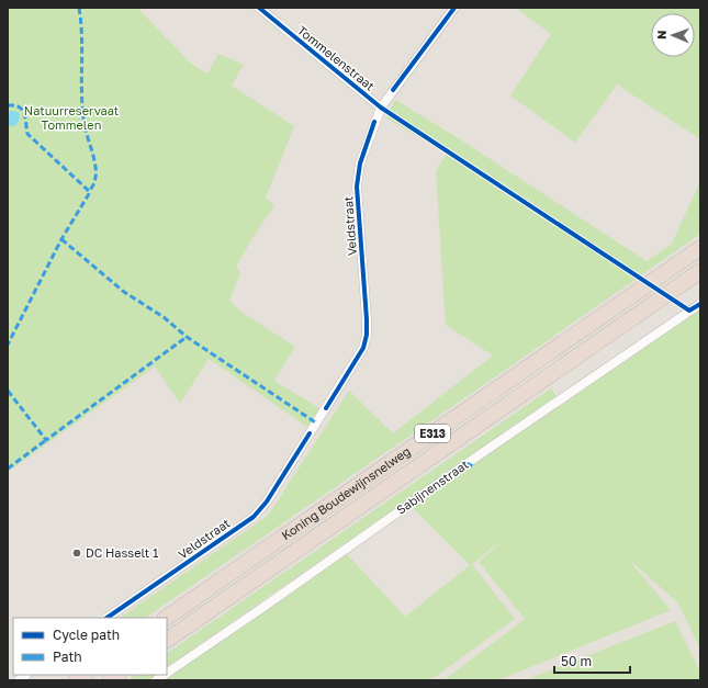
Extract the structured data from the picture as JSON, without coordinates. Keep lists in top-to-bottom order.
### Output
{
  "streets": {
    "highway": ["E313", "Koning Boudewijnsnelweg"],
    "street": ["Tommelenstraat", "Veldstraat", "Sabijnenstraat"]
  },
  "crossings": [
    ["Tommelenstraat", "Veldstraat"]
  ],
  "parks": ["Natuurreservaat Tommelen"],
  "places": ["DC Hasselt 1"],
  "legend": ["Cycle path", "Path"],
  "scale_bar": "50 m",
  "north": "left"
}
